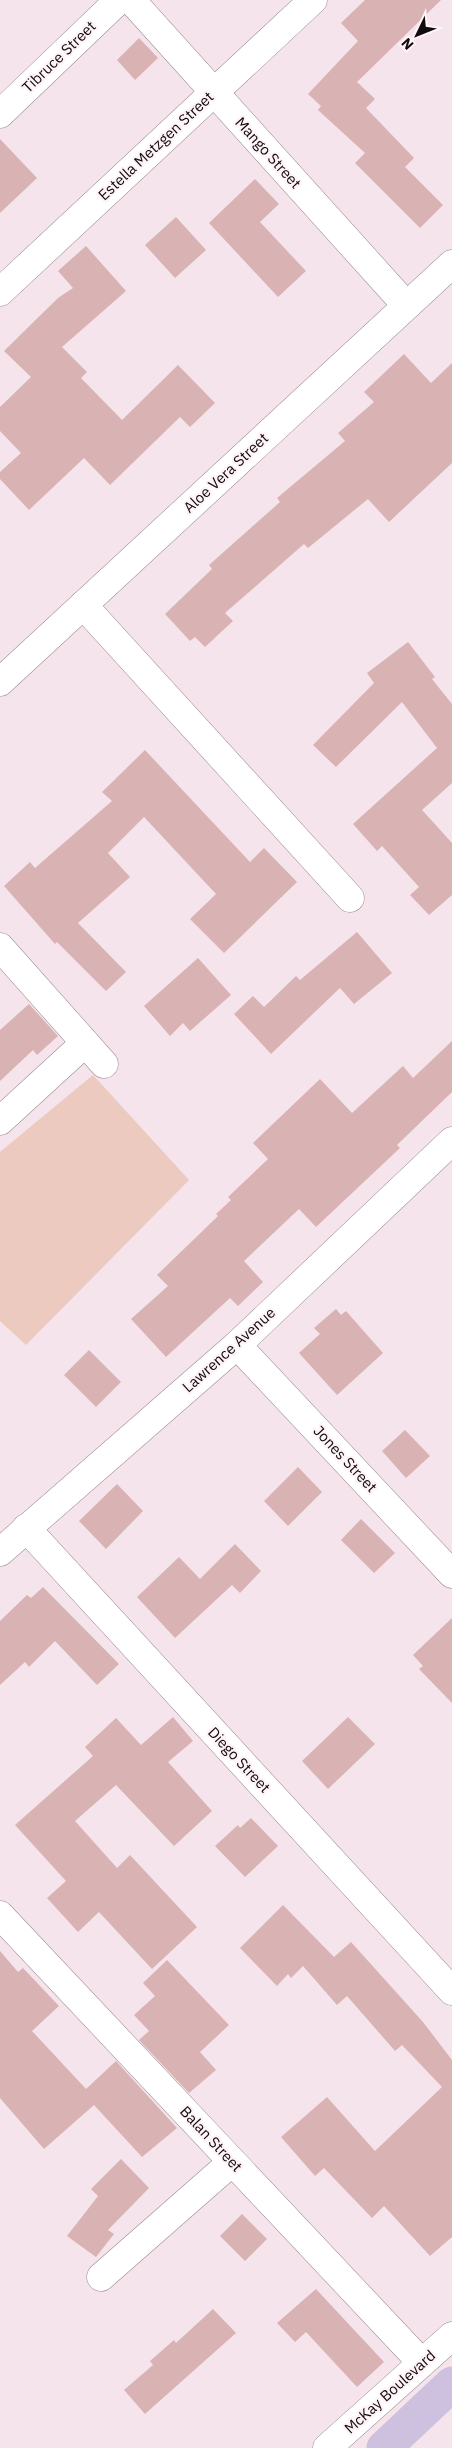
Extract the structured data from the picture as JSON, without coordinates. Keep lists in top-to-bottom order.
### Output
{
  "streets": {
    "street": [
      "Tibruce Street",
      "Estella Metzgen Street",
      "Mango Street",
      "Aloe Vera Street",
      "Lawrence Avenue",
      "Jones Street",
      "Diego Street",
      "Balan Street",
      "McKay Boulevard"
    ]
  },
  "crossings": [
    ["Estella Metzgen Street", "Mango Street"],
    ["Mango Street", "Aloe Vera Street"],
    ["Lawrence Avenue", "Jones Street"],
    ["Lawrence Avenue", "Diego Street"],
    ["Balan Street", "McKay Boulevard"]
  ],
  "north": "bottom left"
}
